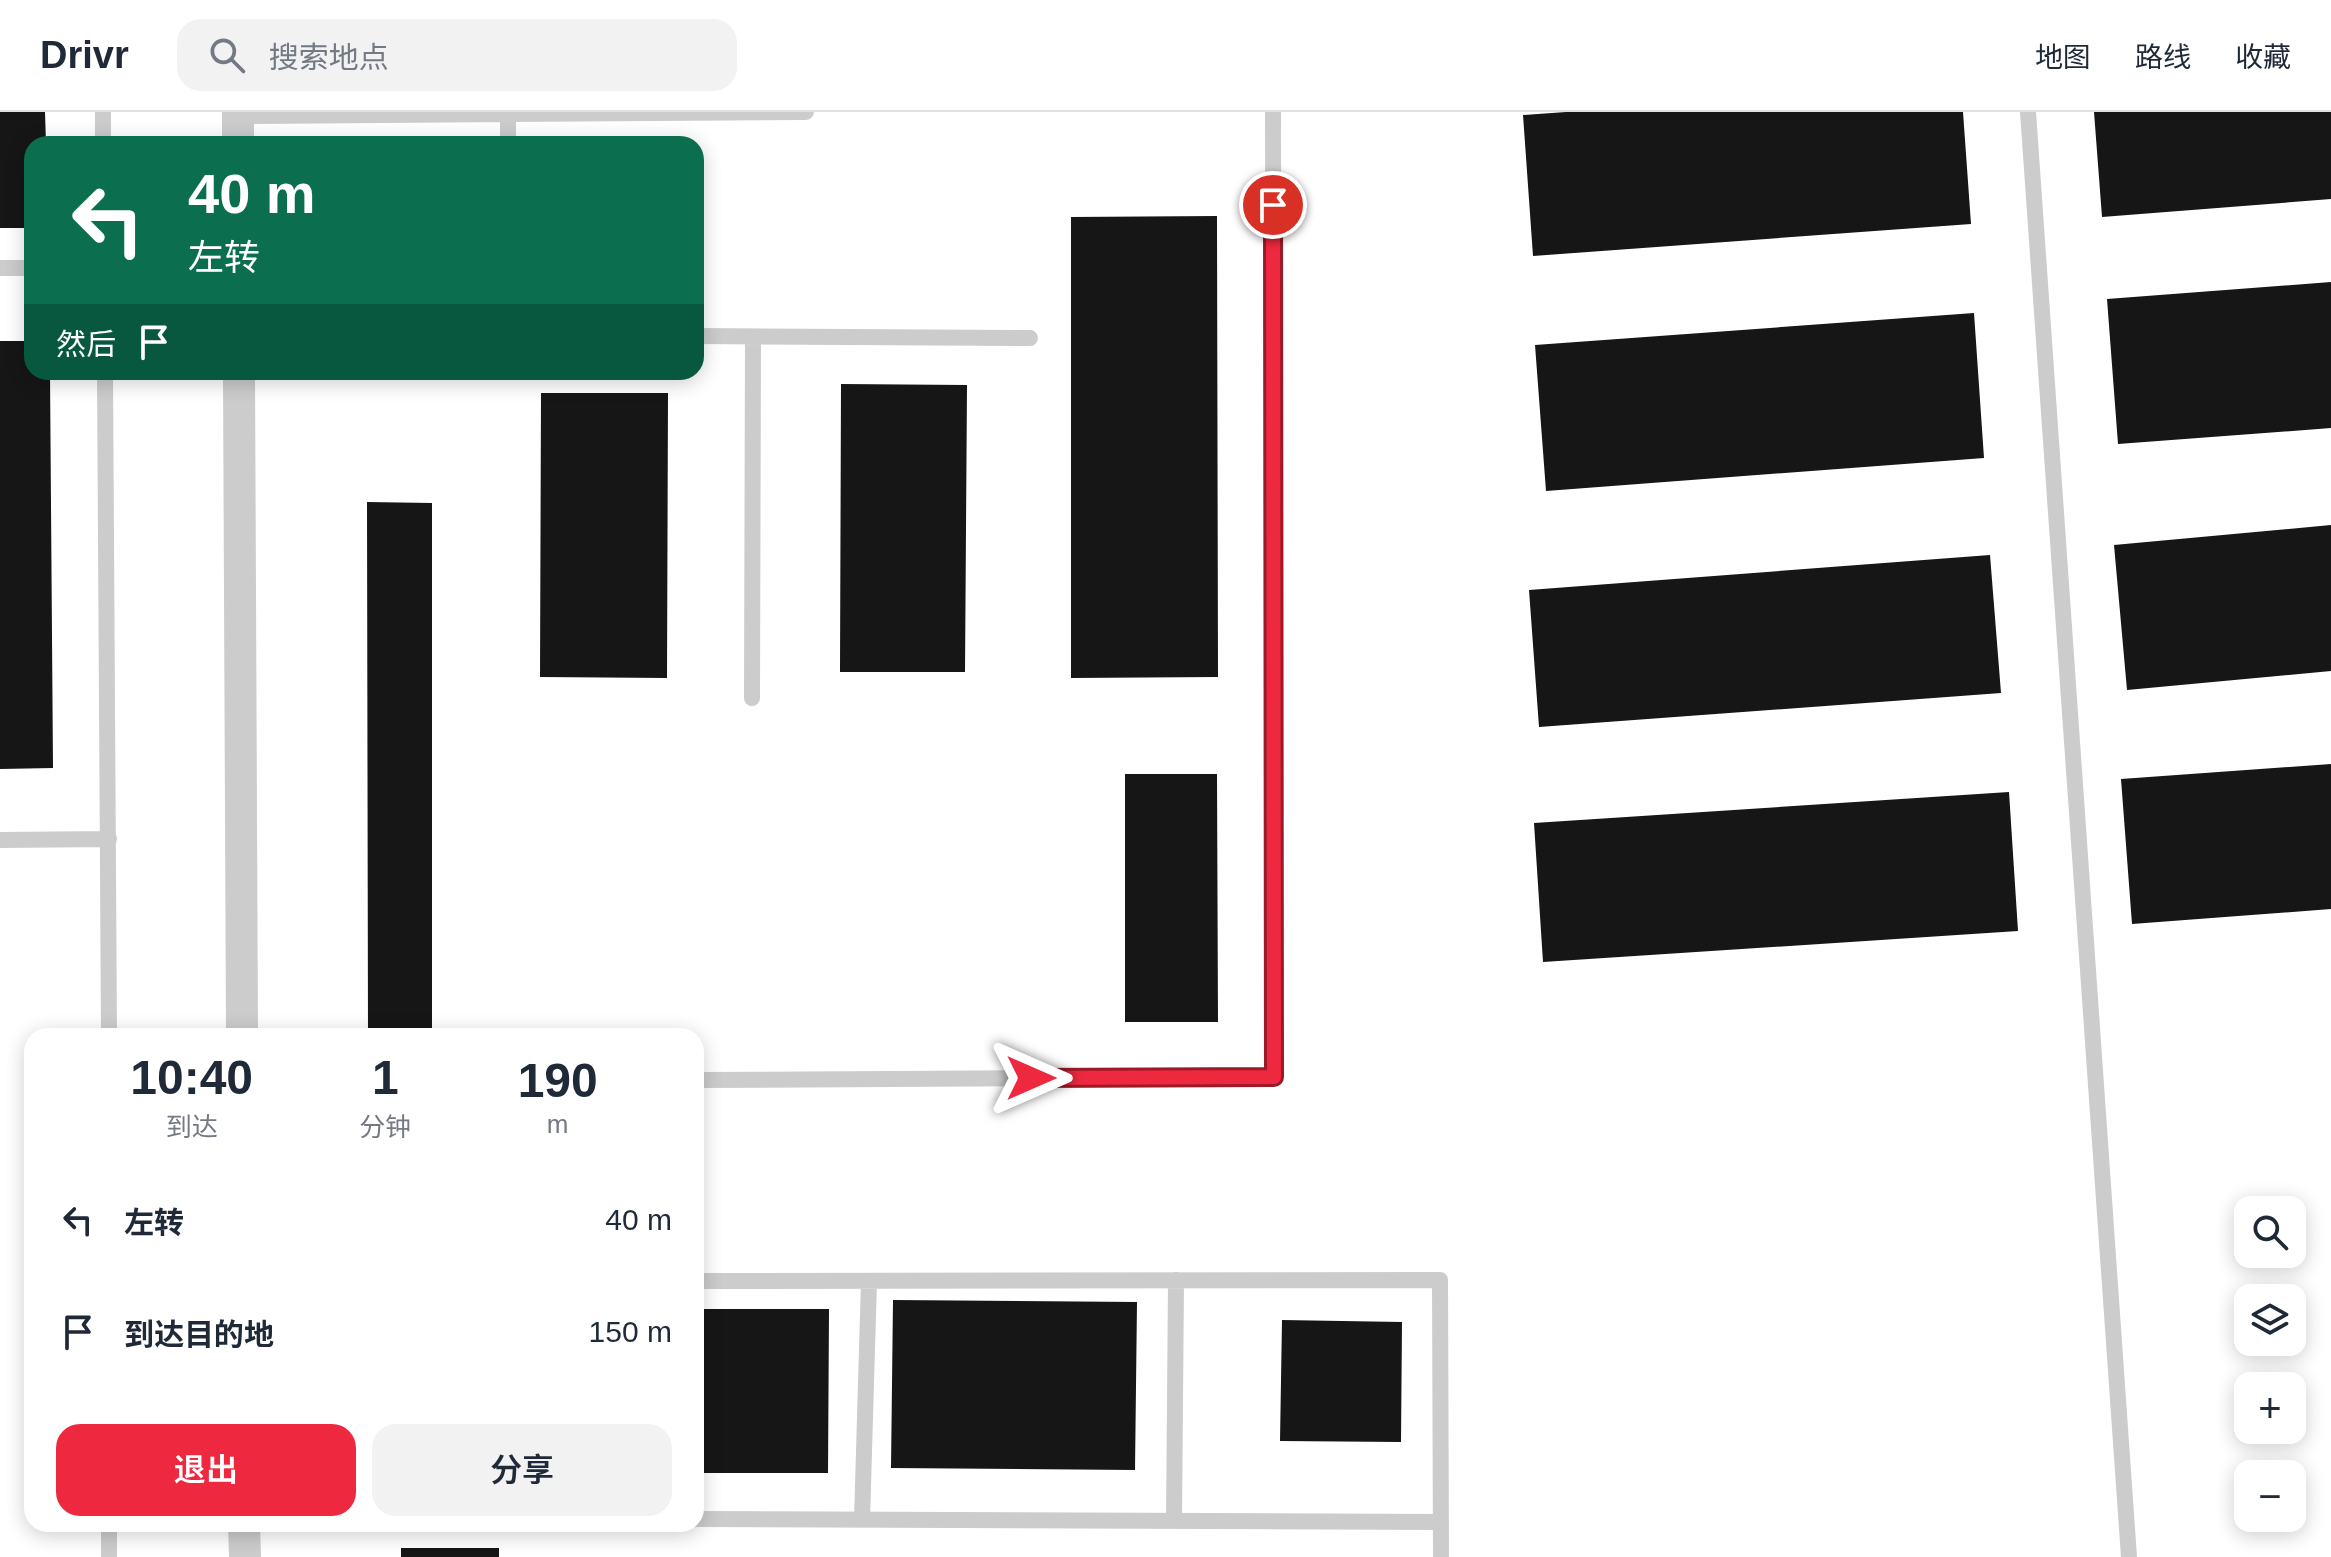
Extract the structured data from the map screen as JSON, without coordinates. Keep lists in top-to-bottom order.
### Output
{
  "page": {
    "header": "Drivr",
    "search": "搜索地点",
    "nav": ["地图", "路线", "收藏"],
    "turn": ["40 m", "左转"],
    "then": "然后",
    "eta": [
      "10:40",
      "到达",
      "1",
      "分钟",
      "190",
      "m"
    ],
    "list": [
      {
        "name": "左转",
        "value": "40 m"
      },
      {
        "name": "到达目的地",
        "value": "150 m"
      }
    ],
    "map_buttons": ["+", "−"],
    "buttons": ["退出", "分享"]
  }
}
